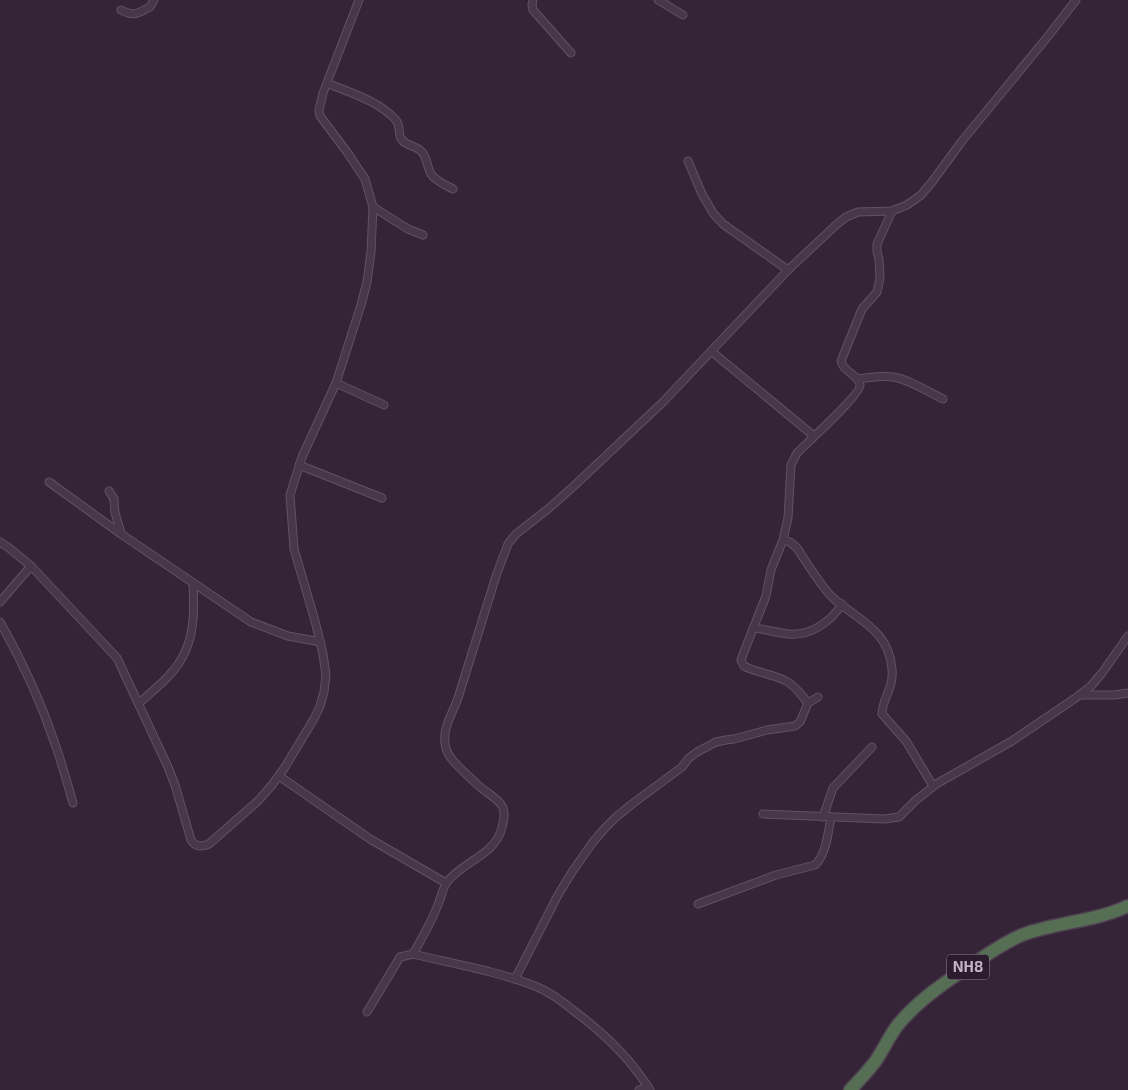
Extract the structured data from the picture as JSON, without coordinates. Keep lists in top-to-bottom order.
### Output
{
  "streets": {
    "highway": ["NH8"]
  }
}
